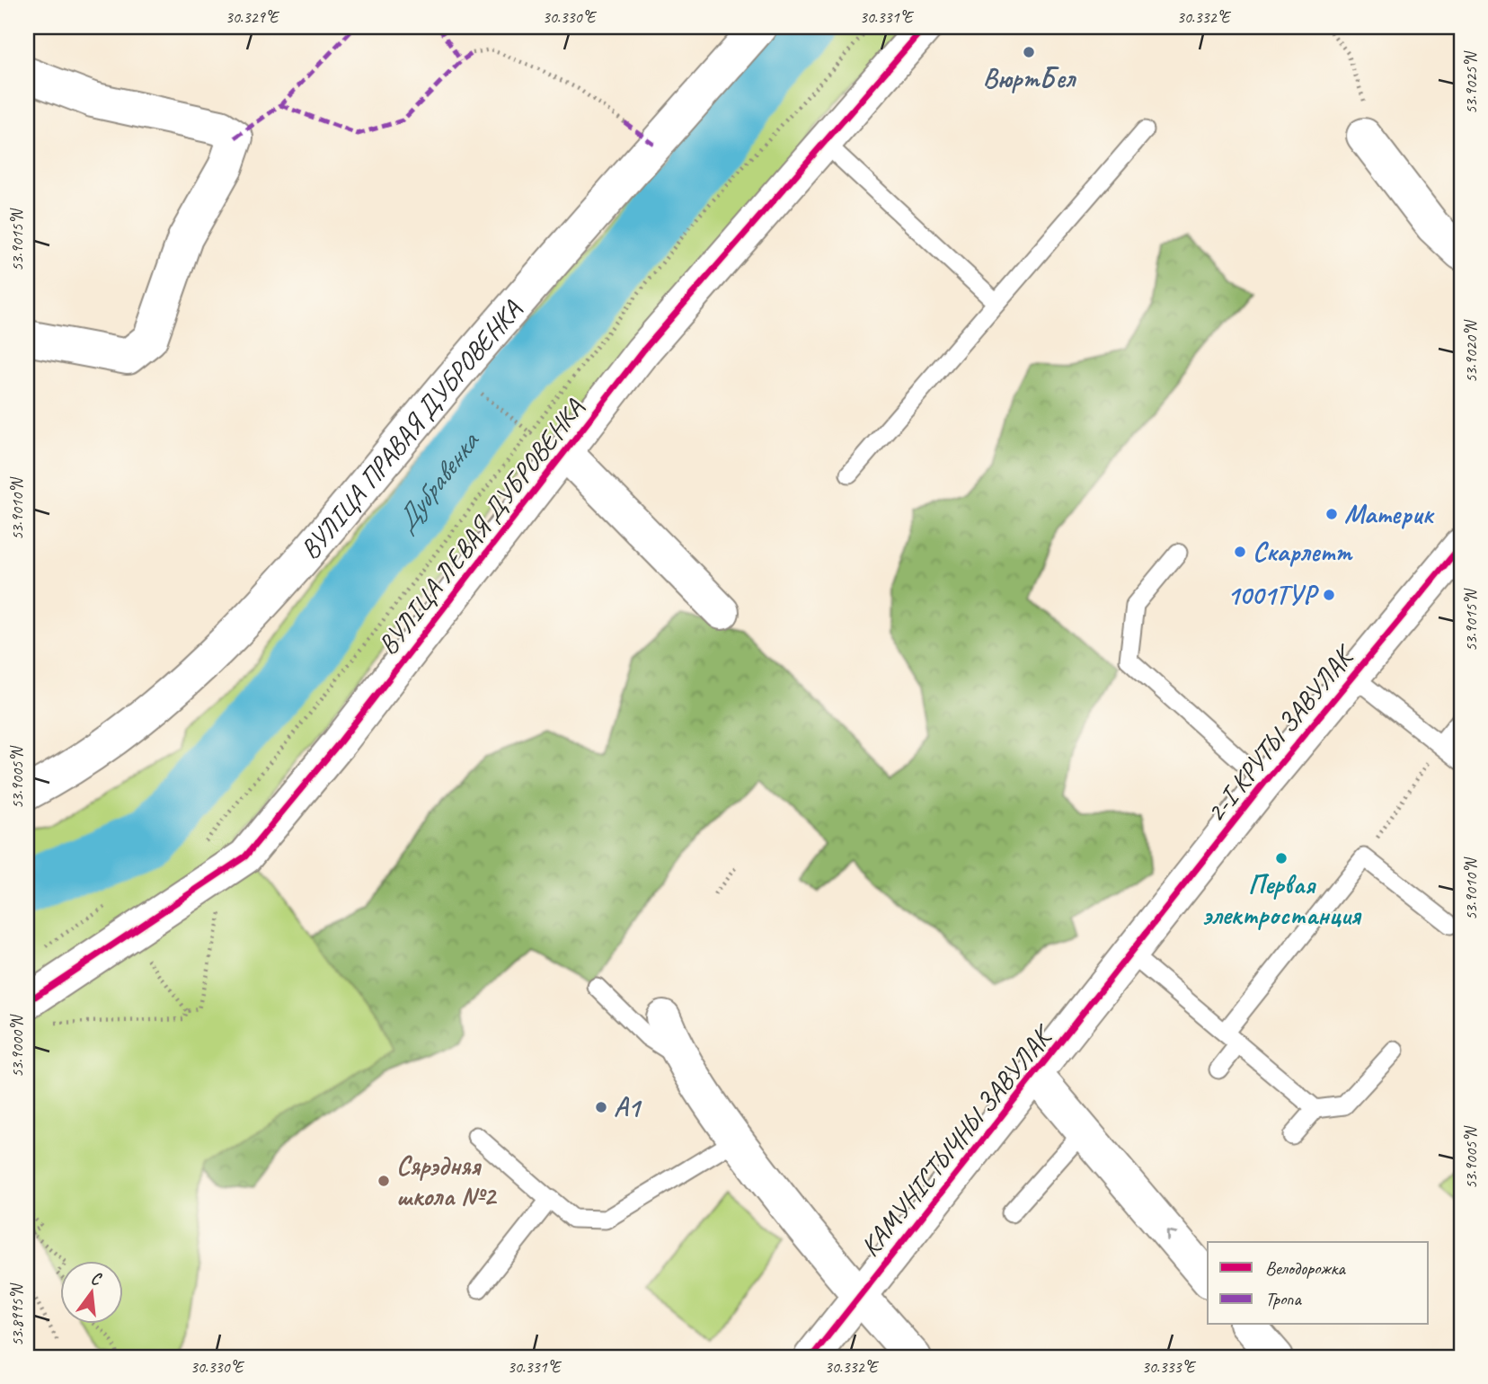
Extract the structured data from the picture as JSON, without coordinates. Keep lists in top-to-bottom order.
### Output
{
  "streets": {
    "street": [
      "ВУЛІЦА ПРАВАЯ ДУБРОВЕНКА",
      "ВУЛІЦА ЛЕВАЯ ДУБРОВЕНКА",
      "2-І КРУТЫ ЗАВУЛАК",
      "КАМУНІСТЫЧНЫ ЗАВУЛАК"
    ]
  },
  "crossings": [
    ["2-І КРУТЫ ЗАВУЛАК", "КАМУНІСТЫЧНЫ ЗАВУЛАК"]
  ],
  "water": ["Дубравенка"],
  "places": [
    "ВюртБел",
    "Материк",
    "Скарлетт",
    "1001ТУР",
    "Первая электростанция",
    "A1",
    "Сярэдняя школа №2"
  ],
  "legend": ["Велодорожка", "Тропа"],
  "north": "top",
  "coordinates": [
    "30.329°E",
    "30.330°E",
    "30.331°E",
    "30.332°E",
    "53.9025°N",
    "53.9015°N",
    "53.9020°N",
    "53.9010°N",
    "53.9005°N",
    "53.9000°N",
    "53.8995°N",
    "30.333°E"
  ]
}
